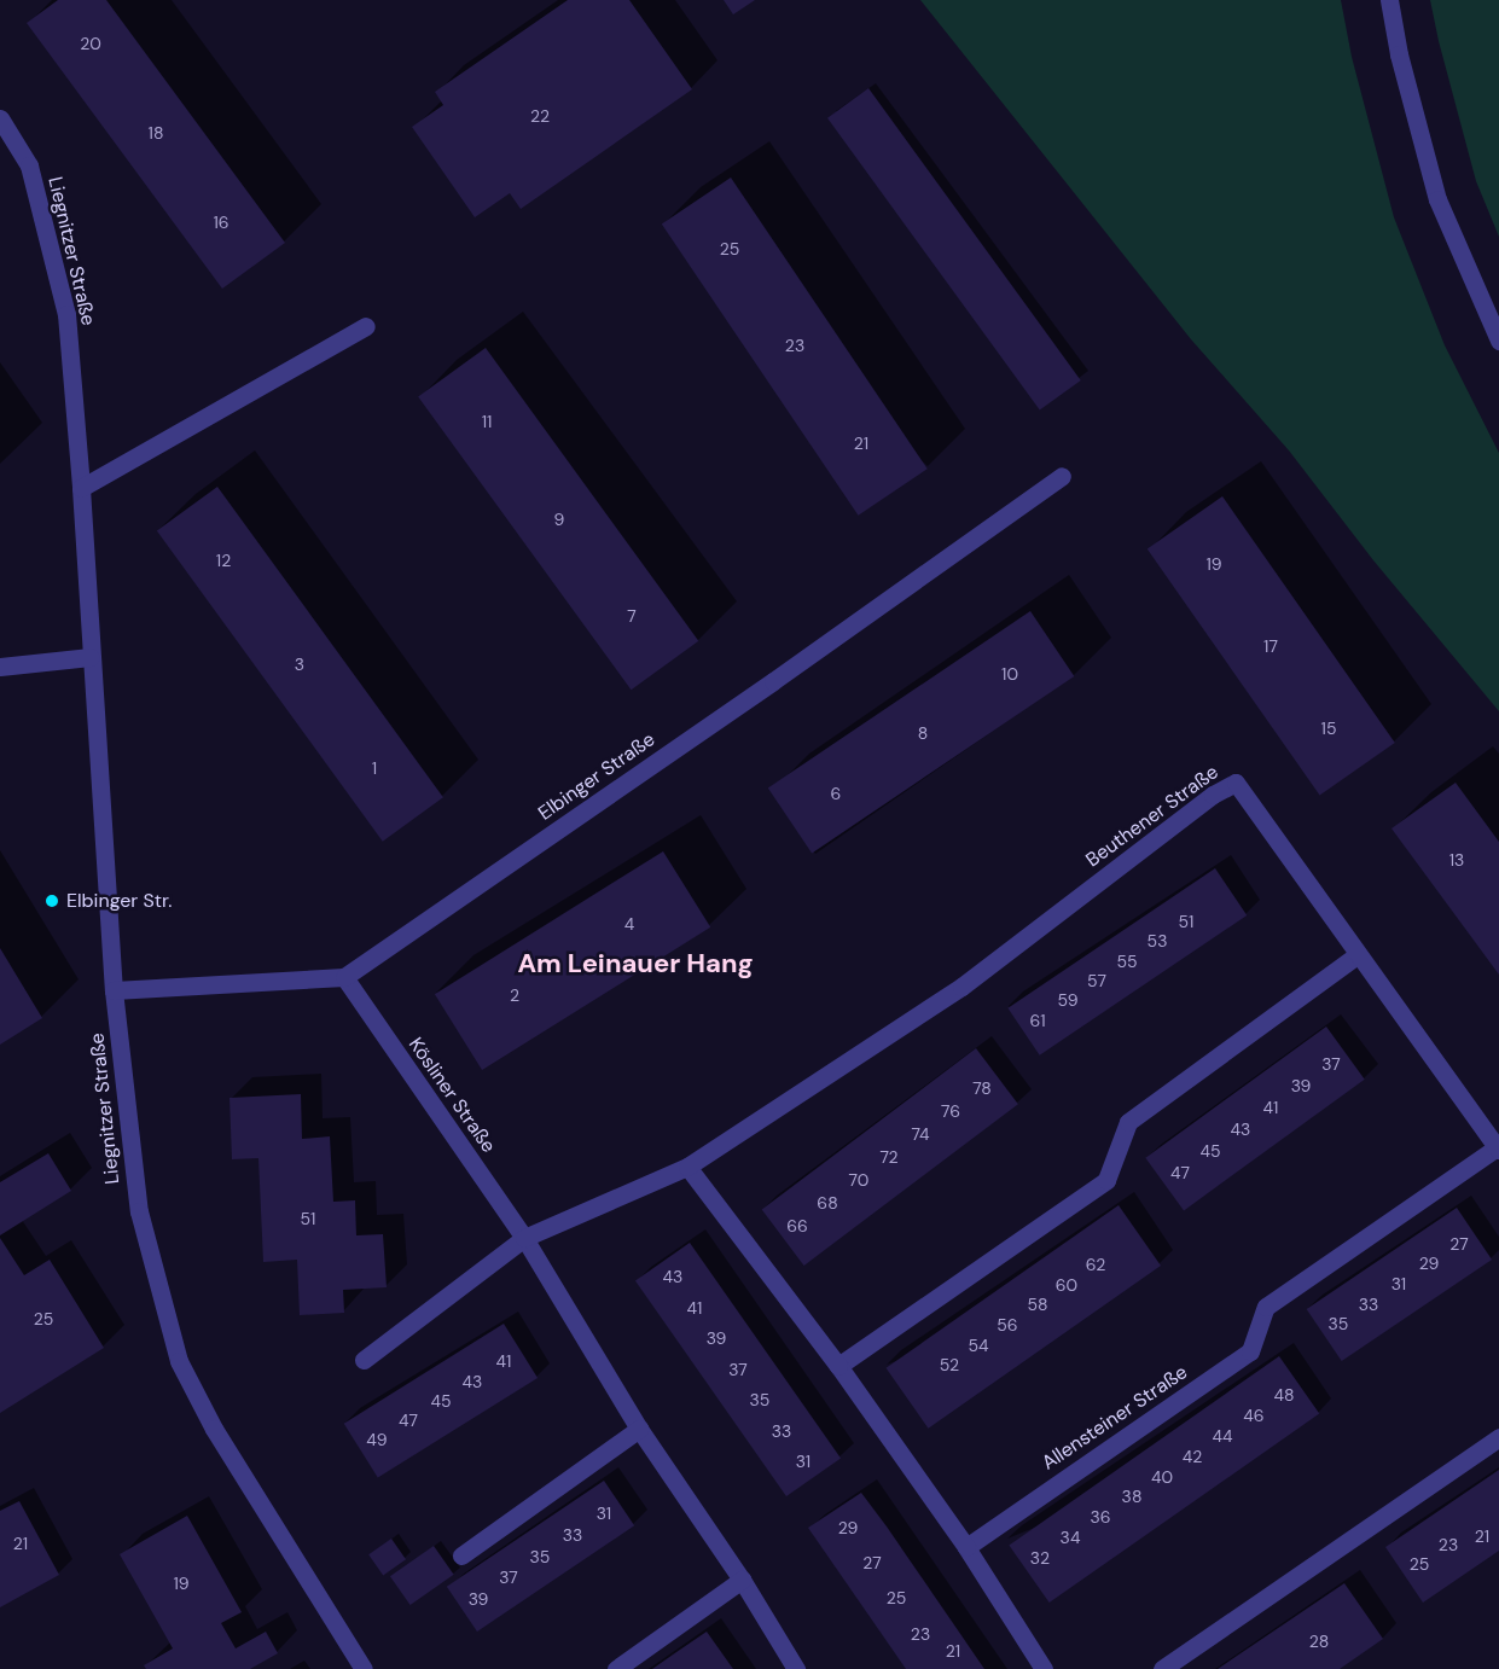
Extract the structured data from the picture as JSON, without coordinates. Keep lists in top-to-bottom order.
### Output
{
  "streets": {
    "street": [
      "Liegnitzer Straße",
      "Elbinger Straße",
      "Beuthener Straße",
      "Kösliner Straße",
      "Allensteiner Straße"
    ]
  },
  "crossings": [
    ["Elbinger Straße", "Kösliner Straße"],
    ["Beuthener Straße", "Allensteiner Straße"]
  ],
  "districts": ["Am Leinauer Hang"],
  "places": ["Elbinger Str."],
  "house_numbers": [
    "20",
    "22",
    "18",
    "16",
    "25",
    "23",
    "11",
    "21",
    "9",
    "12",
    "19",
    "7",
    "17",
    "3",
    "10",
    "15",
    "8",
    "1",
    "6",
    "13",
    "51",
    "4",
    "53",
    "55",
    "57",
    "2",
    "59",
    "61",
    "37",
    "39",
    "78",
    "41",
    "76",
    "43",
    "74",
    "45",
    "72",
    "47",
    "70",
    "68",
    "51",
    "66",
    "27",
    "29",
    "62",
    "43",
    "31",
    "60",
    "58",
    "33",
    "41",
    "25",
    "35",
    "56",
    "39",
    "54",
    "41",
    "52",
    "37",
    "43",
    "48",
    "35",
    "45",
    "46",
    "47",
    "33",
    "44",
    "49",
    "42",
    "31",
    "40",
    "38",
    "31",
    "36",
    "29",
    "33",
    "21",
    "34",
    "21",
    "23",
    "35",
    "32",
    "27",
    "25",
    "37",
    "19",
    "25",
    "39",
    "23",
    "28",
    "21"
  ]
}
